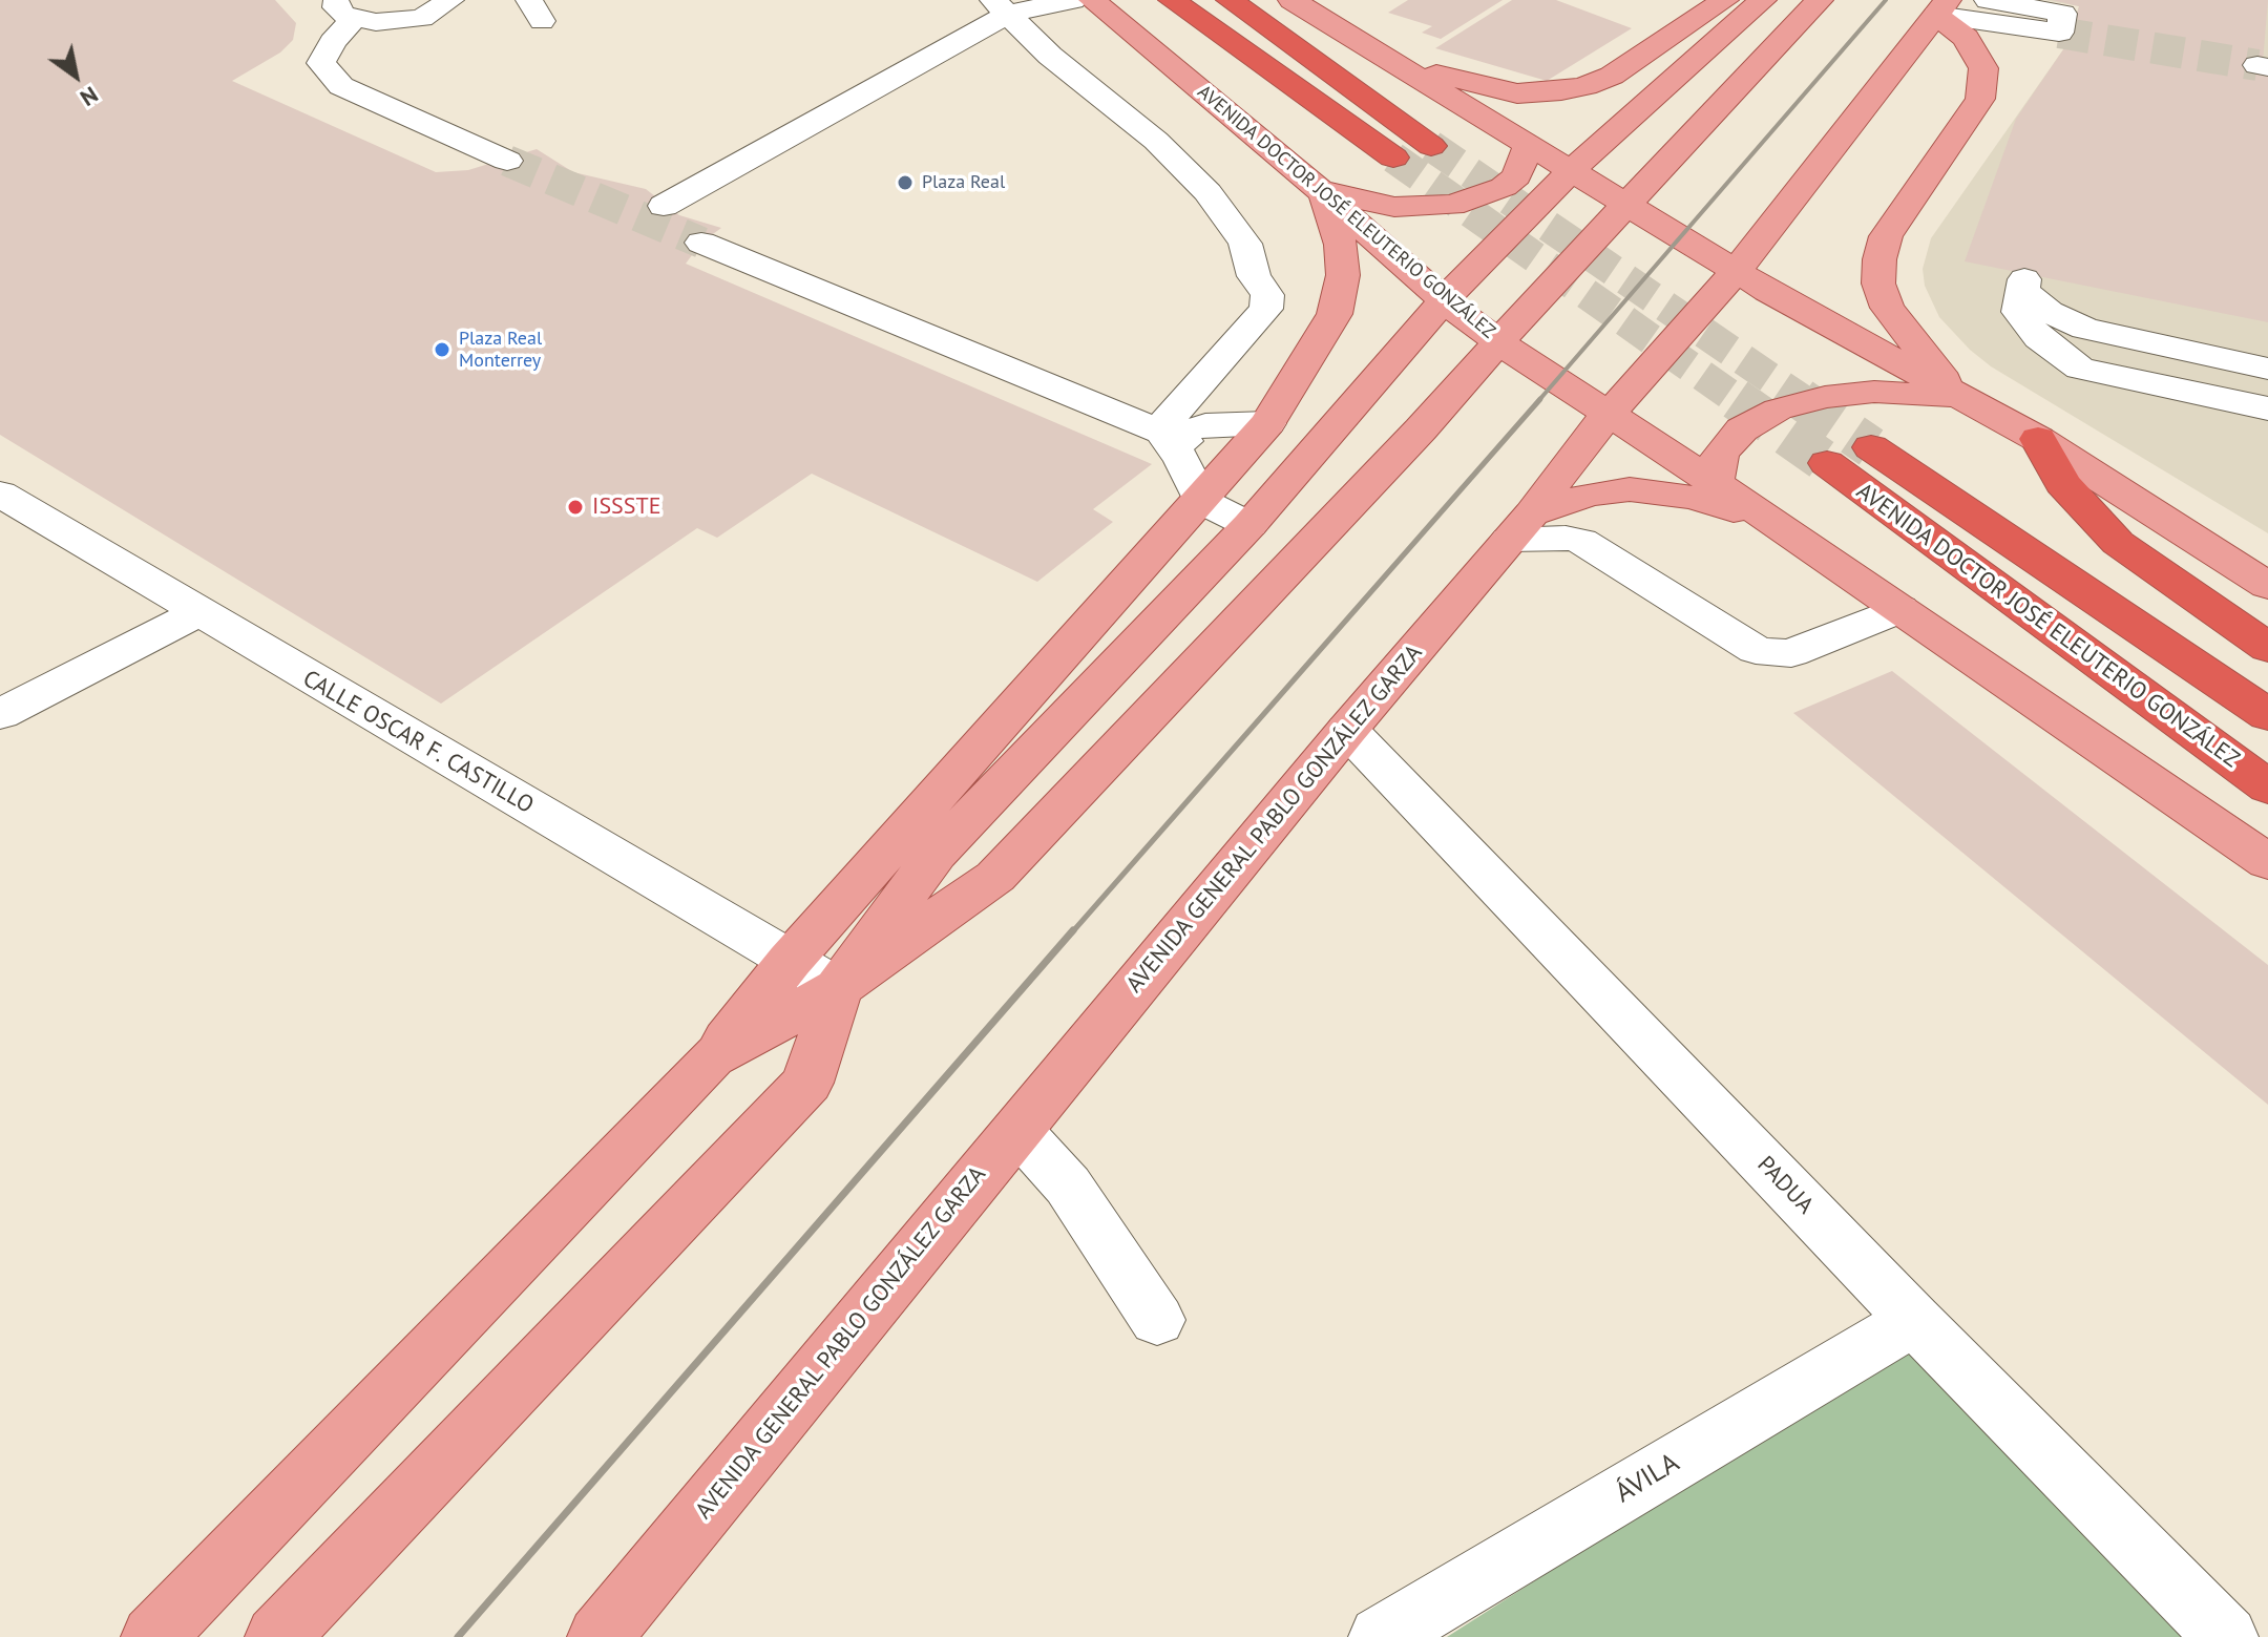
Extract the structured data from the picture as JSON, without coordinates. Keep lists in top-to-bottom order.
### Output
{
  "streets": {
    "highway": ["AVENIDA DOCTOR JOSÉ ELEUTERIO GONZÁLEZ"],
    "main road": ["AVENIDA GENERAL PABLO GONZÁLEZ GARZA"],
    "street": ["CALLE OSCAR F. CASTILLO", "PADUA", "ÁVILA"]
  },
  "crossings": [
    ["AVENIDA DOCTOR JOSÉ ELEUTERIO GONZÁLEZ", "AVENIDA GENERAL PABLO GONZÁLEZ GARZA"],
    ["AVENIDA GENERAL PABLO GONZÁLEZ GARZA", "PADUA"],
    ["PADUA", "ÁVILA"]
  ],
  "places": ["Plaza Real", "Plaza Real Monterrey", "ISSSTE"],
  "north": "bottom right"
}
